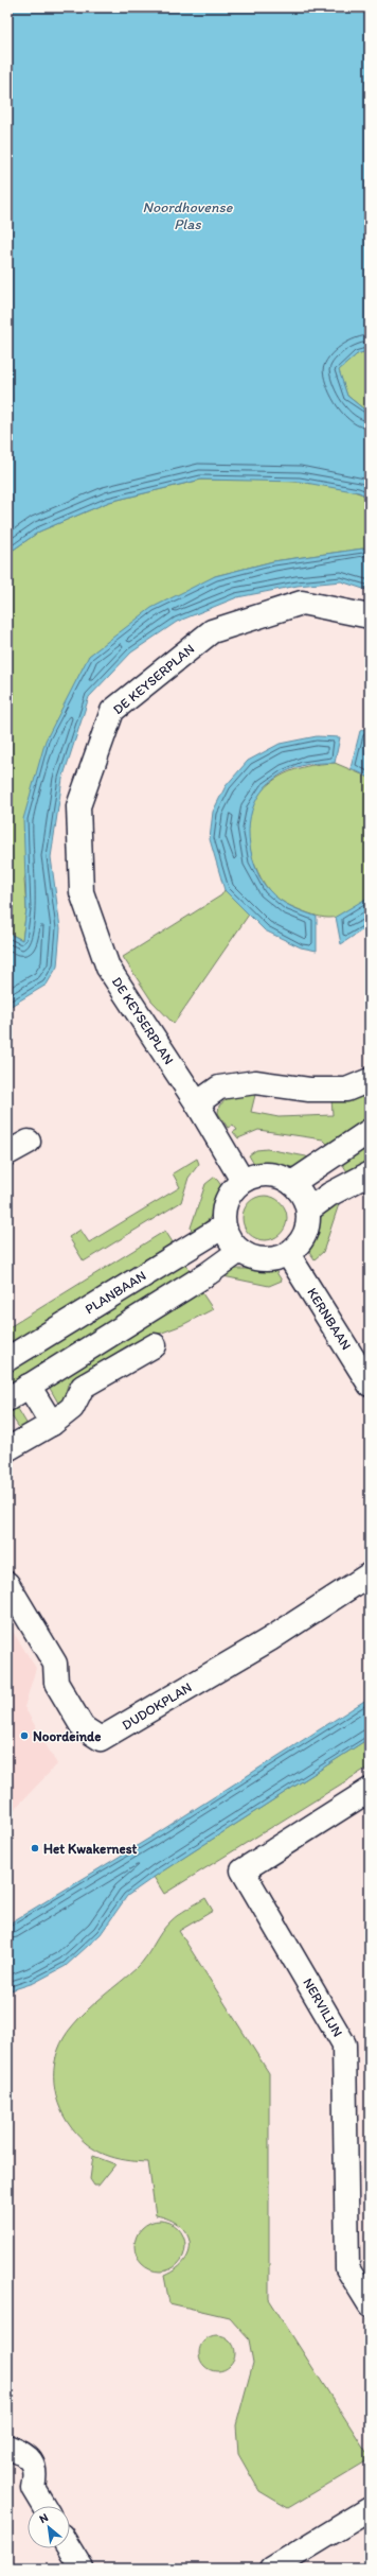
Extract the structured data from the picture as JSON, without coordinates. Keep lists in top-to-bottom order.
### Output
{
  "streets": {
    "street": [
      "DE KEYSERPLAN",
      "PLANBAAN",
      "KERNBAAN",
      "DUDOKPLAN",
      "NERVILIJN"
    ]
  },
  "crossings": [
    ["DE KEYSERPLAN", "PLANBAAN"],
    ["DE KEYSERPLAN", "KERNBAAN"],
    ["PLANBAAN", "KERNBAAN"]
  ],
  "water": ["Noordhovense Plas"],
  "places": ["Noordeinde", "Het Kwakernest"],
  "north": "top left"
}
